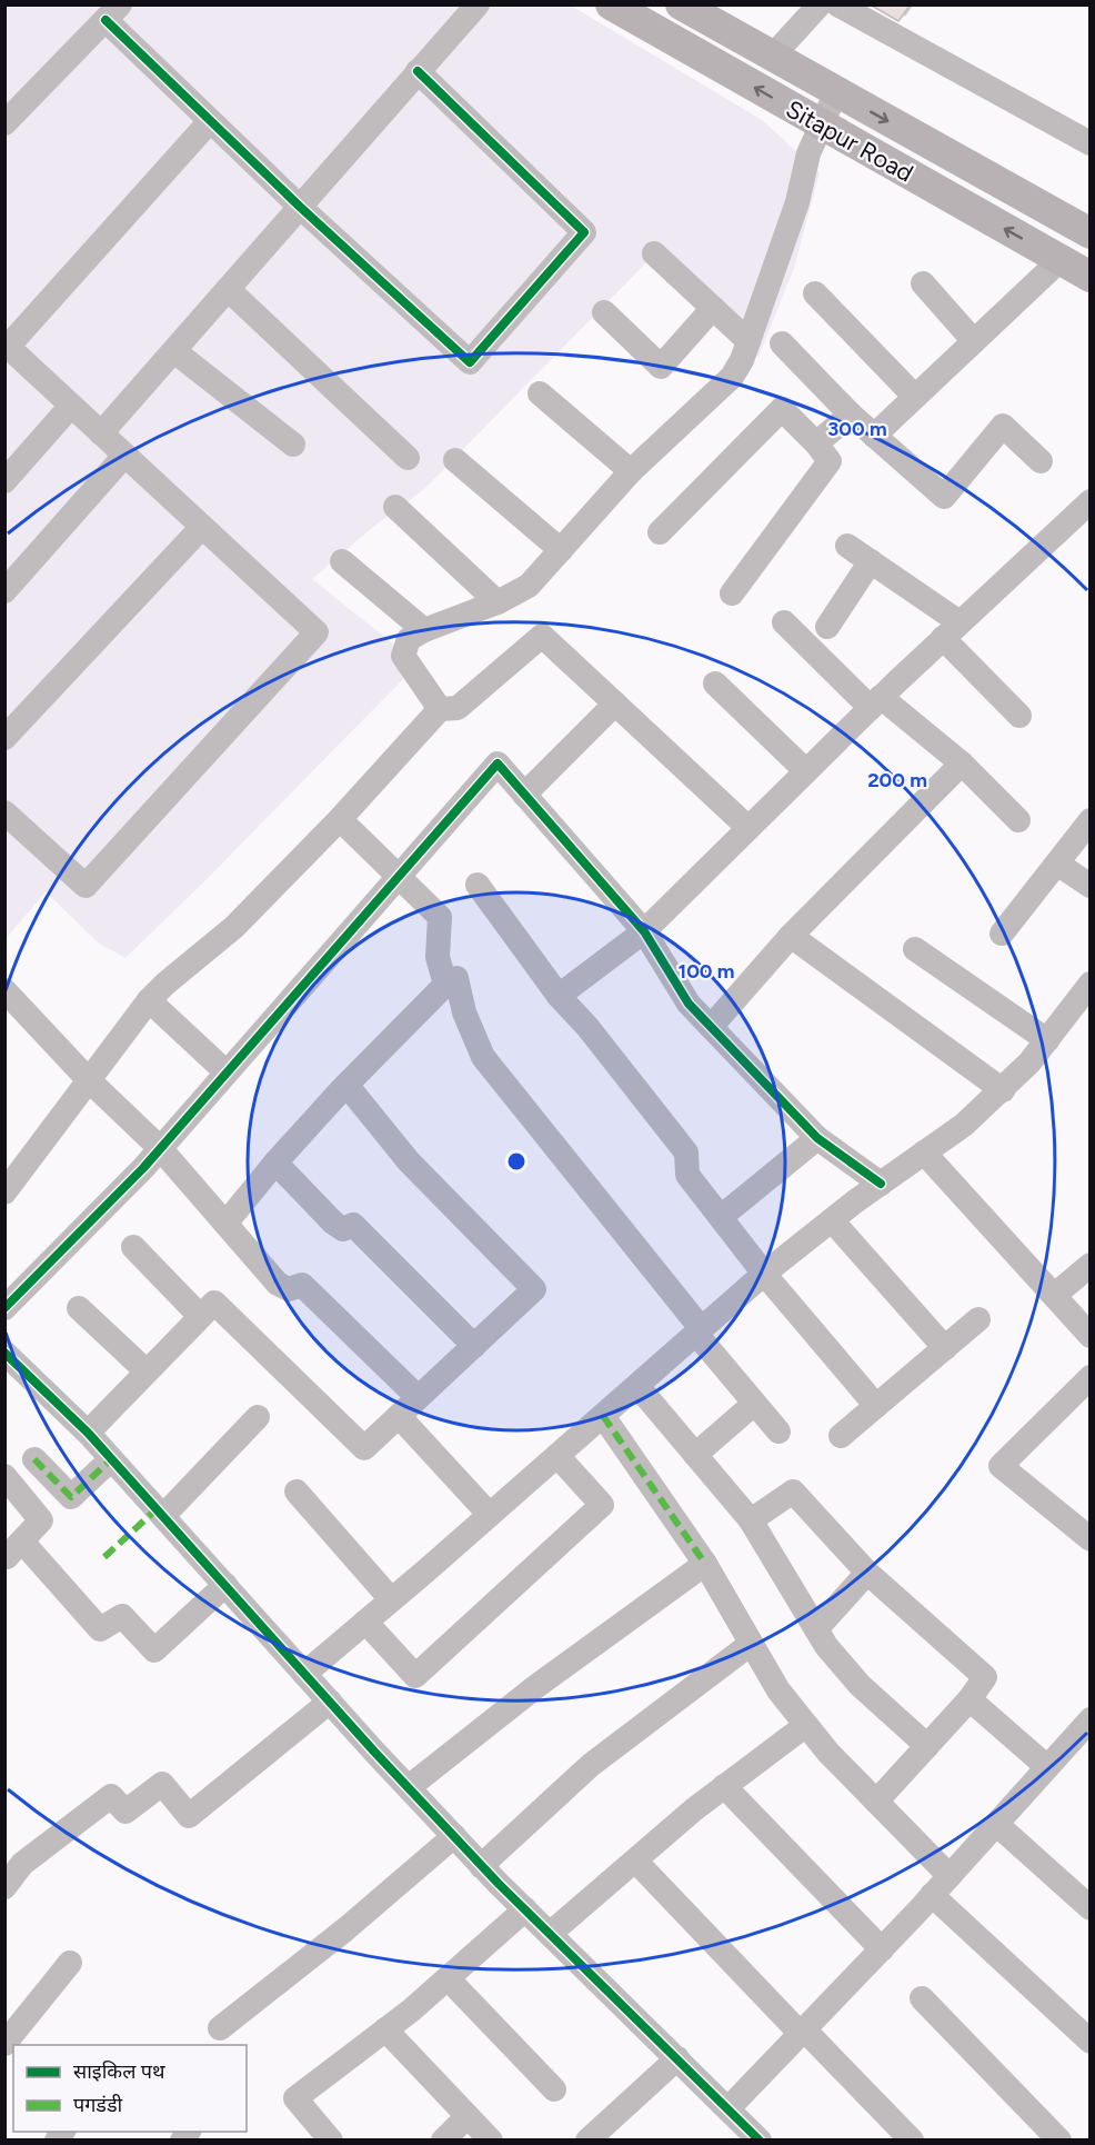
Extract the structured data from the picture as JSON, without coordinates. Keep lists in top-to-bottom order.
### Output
{
  "streets": {
    "main road": ["Sitapur Road"]
  },
  "legend": ["साइकिल पथ", "पगडंडी"],
  "rings": ["300 m", "200 m", "100 m"]
}
